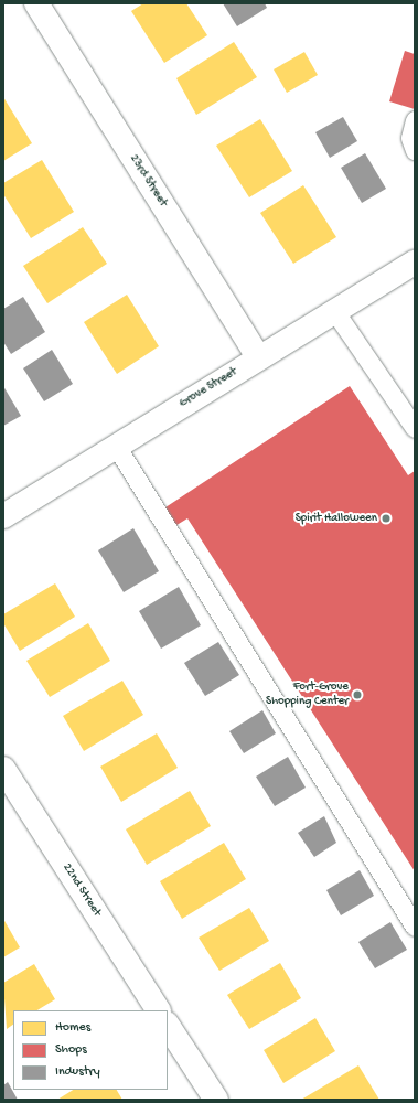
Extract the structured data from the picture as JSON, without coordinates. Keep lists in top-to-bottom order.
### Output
{
  "streets": {
    "street": ["23rd Street", "Grove Street", "22nd Street"]
  },
  "crossings": [
    ["23rd Street", "Grove Street"]
  ],
  "places": ["Spirit Halloween", "Fort-Grove Shopping Center"],
  "legend": ["Homes", "Shops", "Industry"]
}
